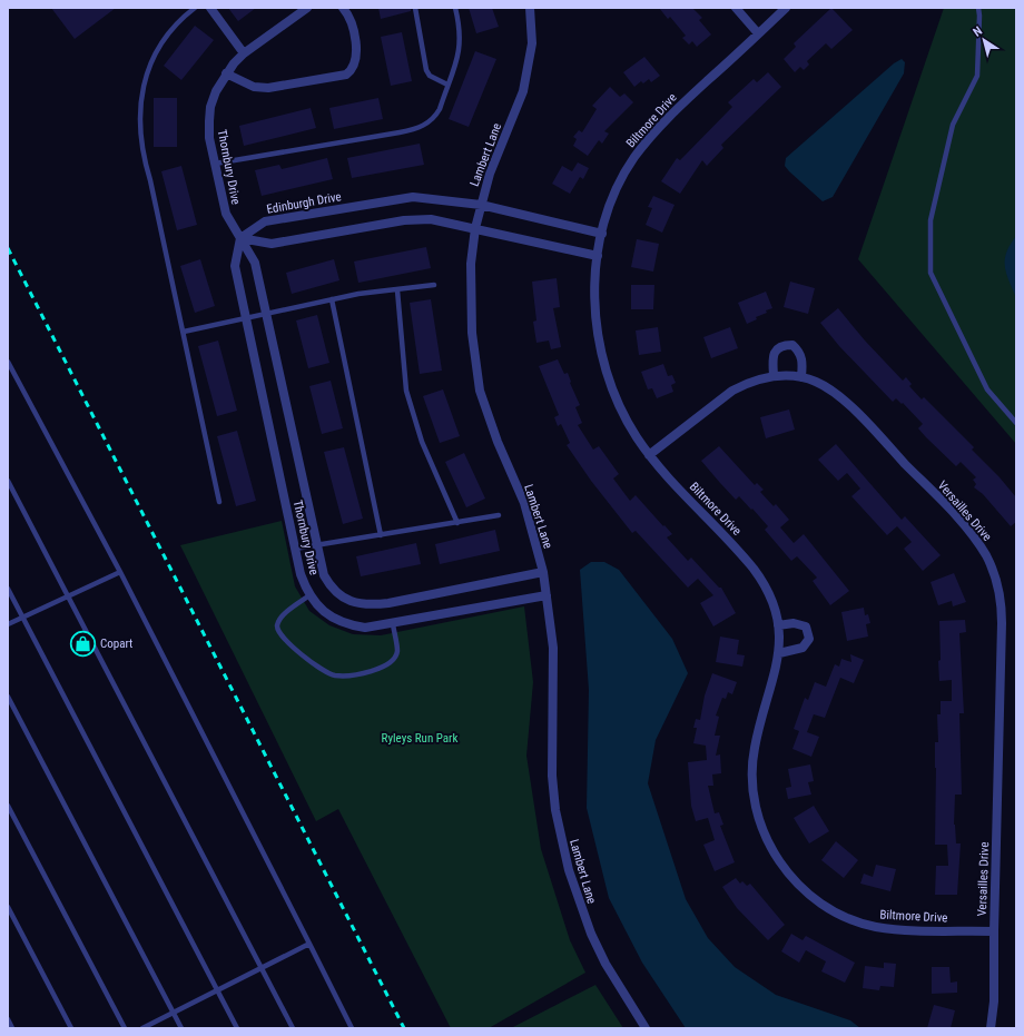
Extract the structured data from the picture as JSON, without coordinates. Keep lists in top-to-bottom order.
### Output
{
  "streets": {
    "street": [
      "Biltmore Drive",
      "Lambert Lane",
      "Thornbury Drive",
      "Edinburgh Drive",
      "Versailles Drive"
    ]
  },
  "crossings": [
    ["Biltmore Drive", "Edinburgh Drive"],
    ["Biltmore Drive", "Versailles Drive"],
    ["Lambert Lane", "Thornbury Drive"],
    ["Lambert Lane", "Edinburgh Drive"],
    ["Thornbury Drive", "Edinburgh Drive"]
  ],
  "parks": ["Ryleys Run Park"],
  "places": {
    "shop": ["Copart"]
  },
  "north": "top left"
}
